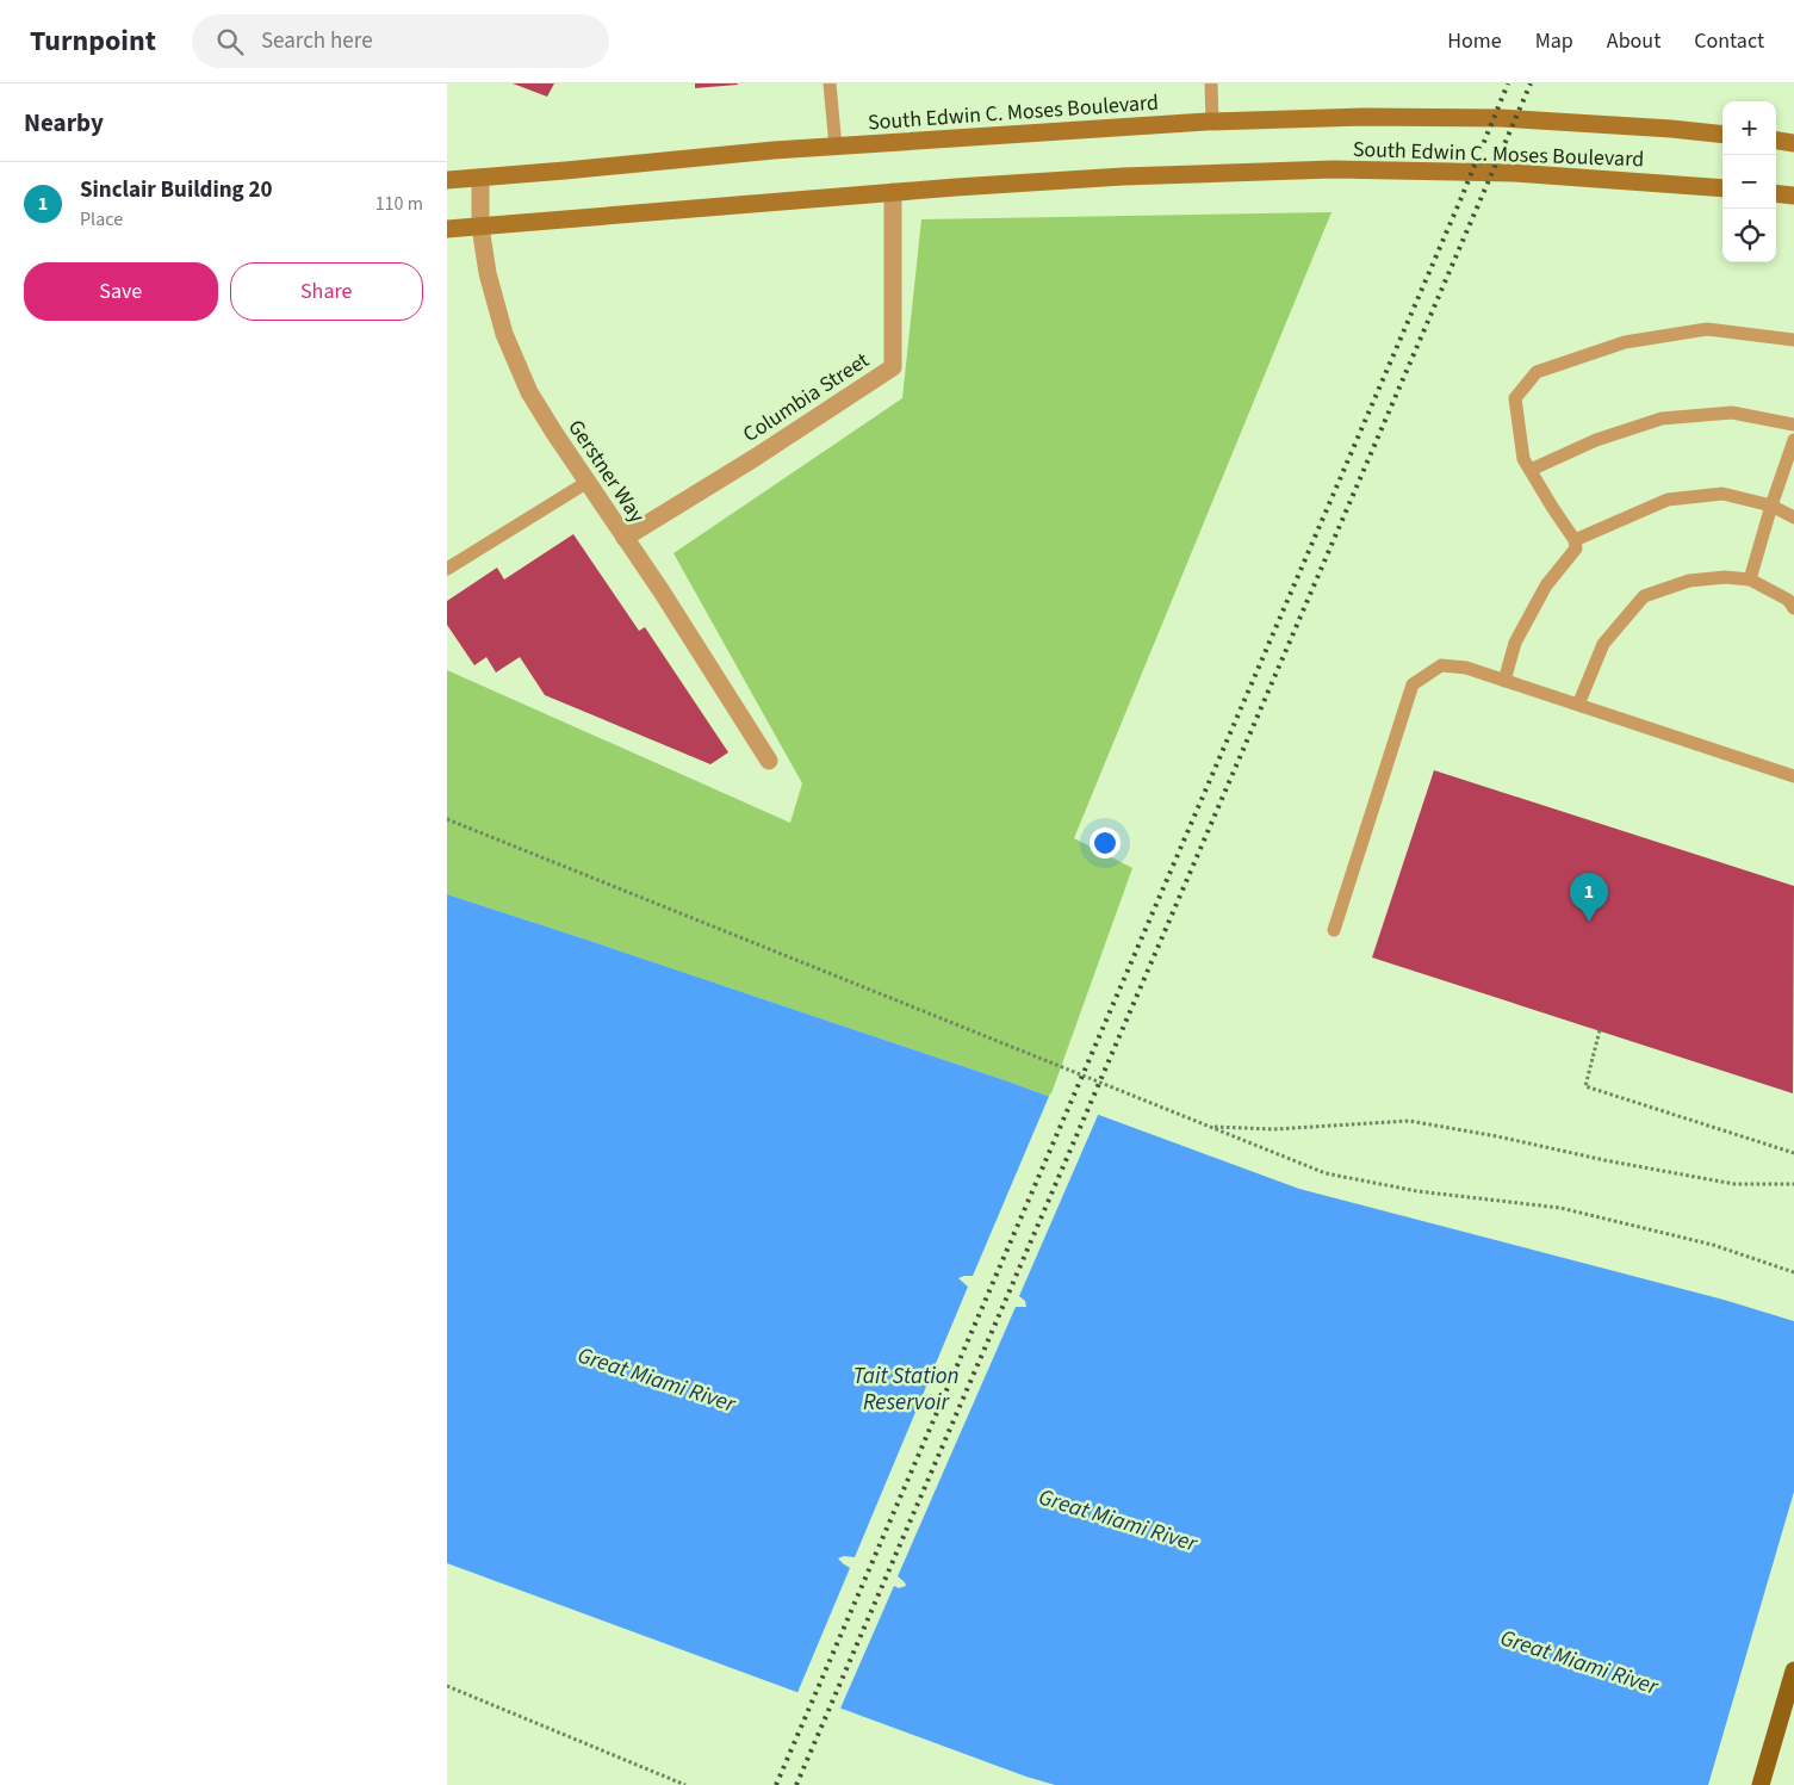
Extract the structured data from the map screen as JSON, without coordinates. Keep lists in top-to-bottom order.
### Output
{
  "streets": {
    "main road": ["South Edwin C. Moses Boulevard"],
    "street": ["Columbia Street", "Gerstner Way"]
  },
  "crossings": [
    ["South Edwin C. Moses Boulevard", "Columbia Street"],
    ["South Edwin C. Moses Boulevard", "Gerstner Way"],
    ["Columbia Street", "Gerstner Way"]
  ],
  "water": ["Tait Station Reservoir", "Great Miami River"],
  "page": {
    "header": "Turnpoint",
    "search": "Search here",
    "nav": [
      "Home",
      "Map",
      "About",
      "Contact"
    ],
    "heading": "Nearby",
    "map_buttons": ["+", "−"],
    "list": [
      {
        "mark": "1",
        "name": "Sinclair Building 20",
        "note": "Place",
        "value": "110 m"
      }
    ],
    "buttons": ["Save", "Share"],
    "pins": "1"
  }
}
